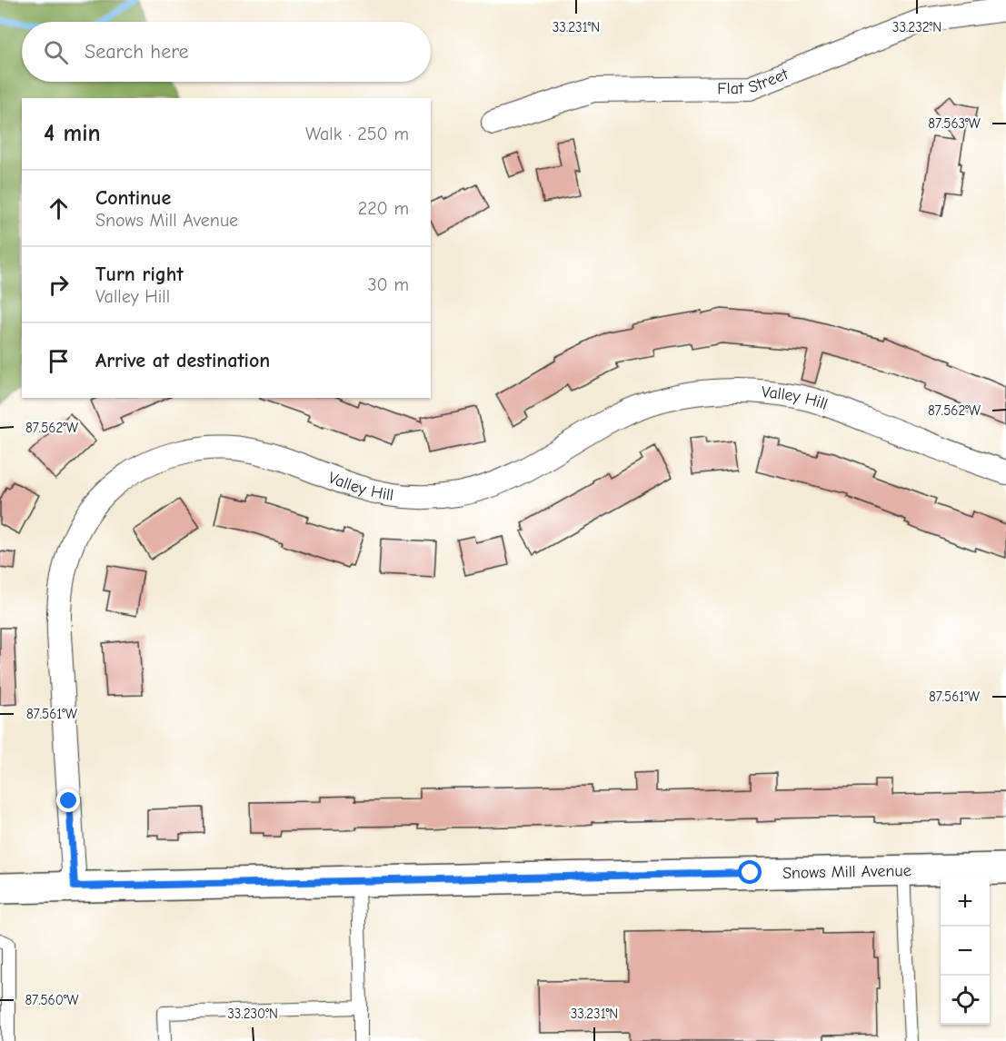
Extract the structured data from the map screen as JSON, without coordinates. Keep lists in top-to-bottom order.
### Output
{
  "streets": {
    "main road": ["Snows Mill Avenue"],
    "street": ["Flat Street", "Valley Hill"]
  },
  "crossings": [
    ["Valley Hill", "Snows Mill Avenue"]
  ],
  "page": {
    "search": "Search here",
    "heading": ["4 min", "Walk · 250 m"],
    "list": [
      ["Continue", "Snows Mill Avenue", "220 m"],
      ["Turn right", "Valley Hill", "30 m"],
      "Arrive at destination"
    ],
    "map_buttons": ["+", "−"]
  },
  "coordinates": [
    "33.231°N",
    "33.232°N",
    "87.563°W",
    "87.562°W",
    "87.561°W",
    "87.560°W",
    "33.230°N"
  ]
}
